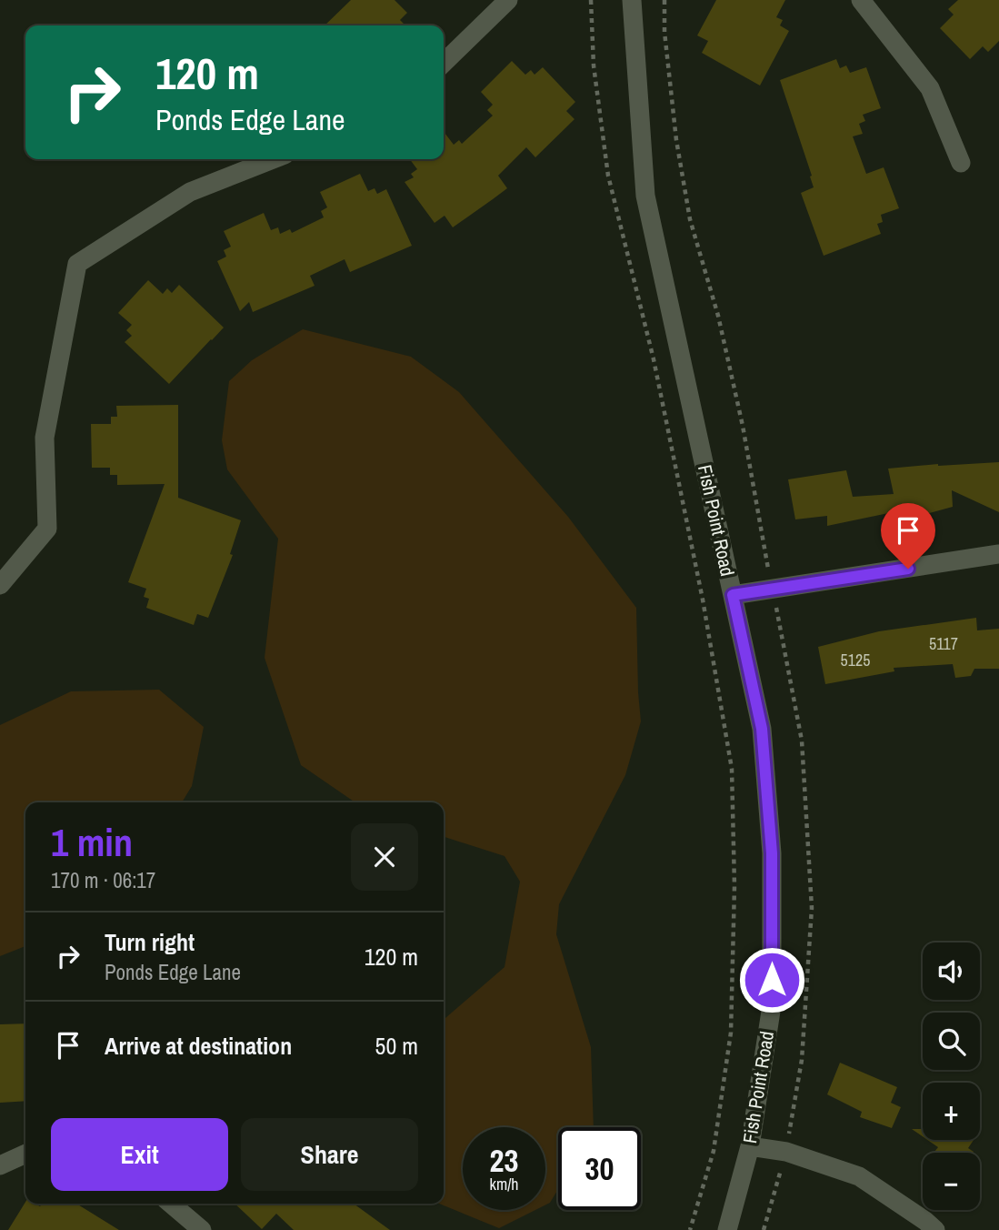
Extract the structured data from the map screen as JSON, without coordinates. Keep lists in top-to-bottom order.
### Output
{
  "streets": {
    "street": ["Fish Point Road"]
  },
  "house_numbers": ["5117", "5125"],
  "page": {
    "turn": ["120 m", "Ponds Edge Lane"],
    "heading": ["1 min", "170 m · 06:17"],
    "list": [
      {
        "name": "Turn right",
        "note": "Ponds Edge Lane",
        "value": "120 m"
      },
      {
        "name": "Arrive at destination",
        "value": "50 m"
      }
    ],
    "map_buttons": ["+", "−"],
    "buttons": ["Exit", "Share"],
    "speed": "23 km/h",
    "limit": "30"
  }
}
